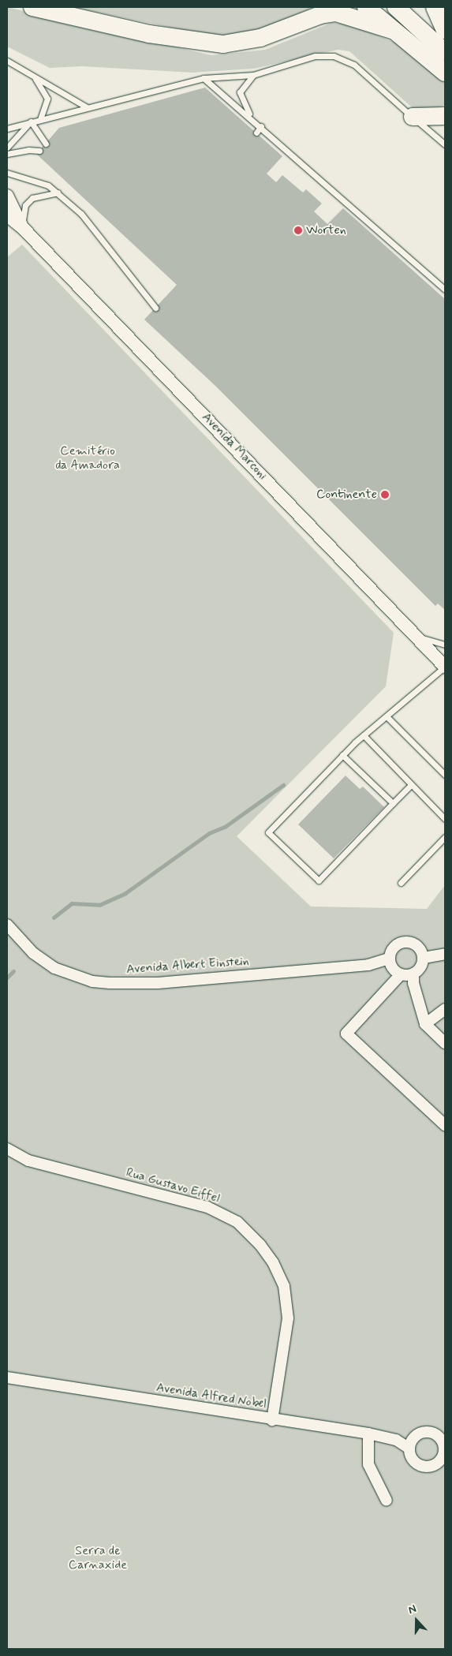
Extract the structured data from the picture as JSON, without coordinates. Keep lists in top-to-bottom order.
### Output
{
  "streets": {
    "street": [
      "Avenida Marconi",
      "Avenida Albert Einstein",
      "Rua Gustavo Eiffel",
      "Avenida Alfred Nobel"
    ]
  },
  "crossings": [
    ["Rua Gustavo Eiffel", "Avenida Alfred Nobel"]
  ],
  "parks": ["Cemitério da Amadora", "Serra de Carnaxide"],
  "places": ["Worten", "Continente"],
  "north": "top"
}
